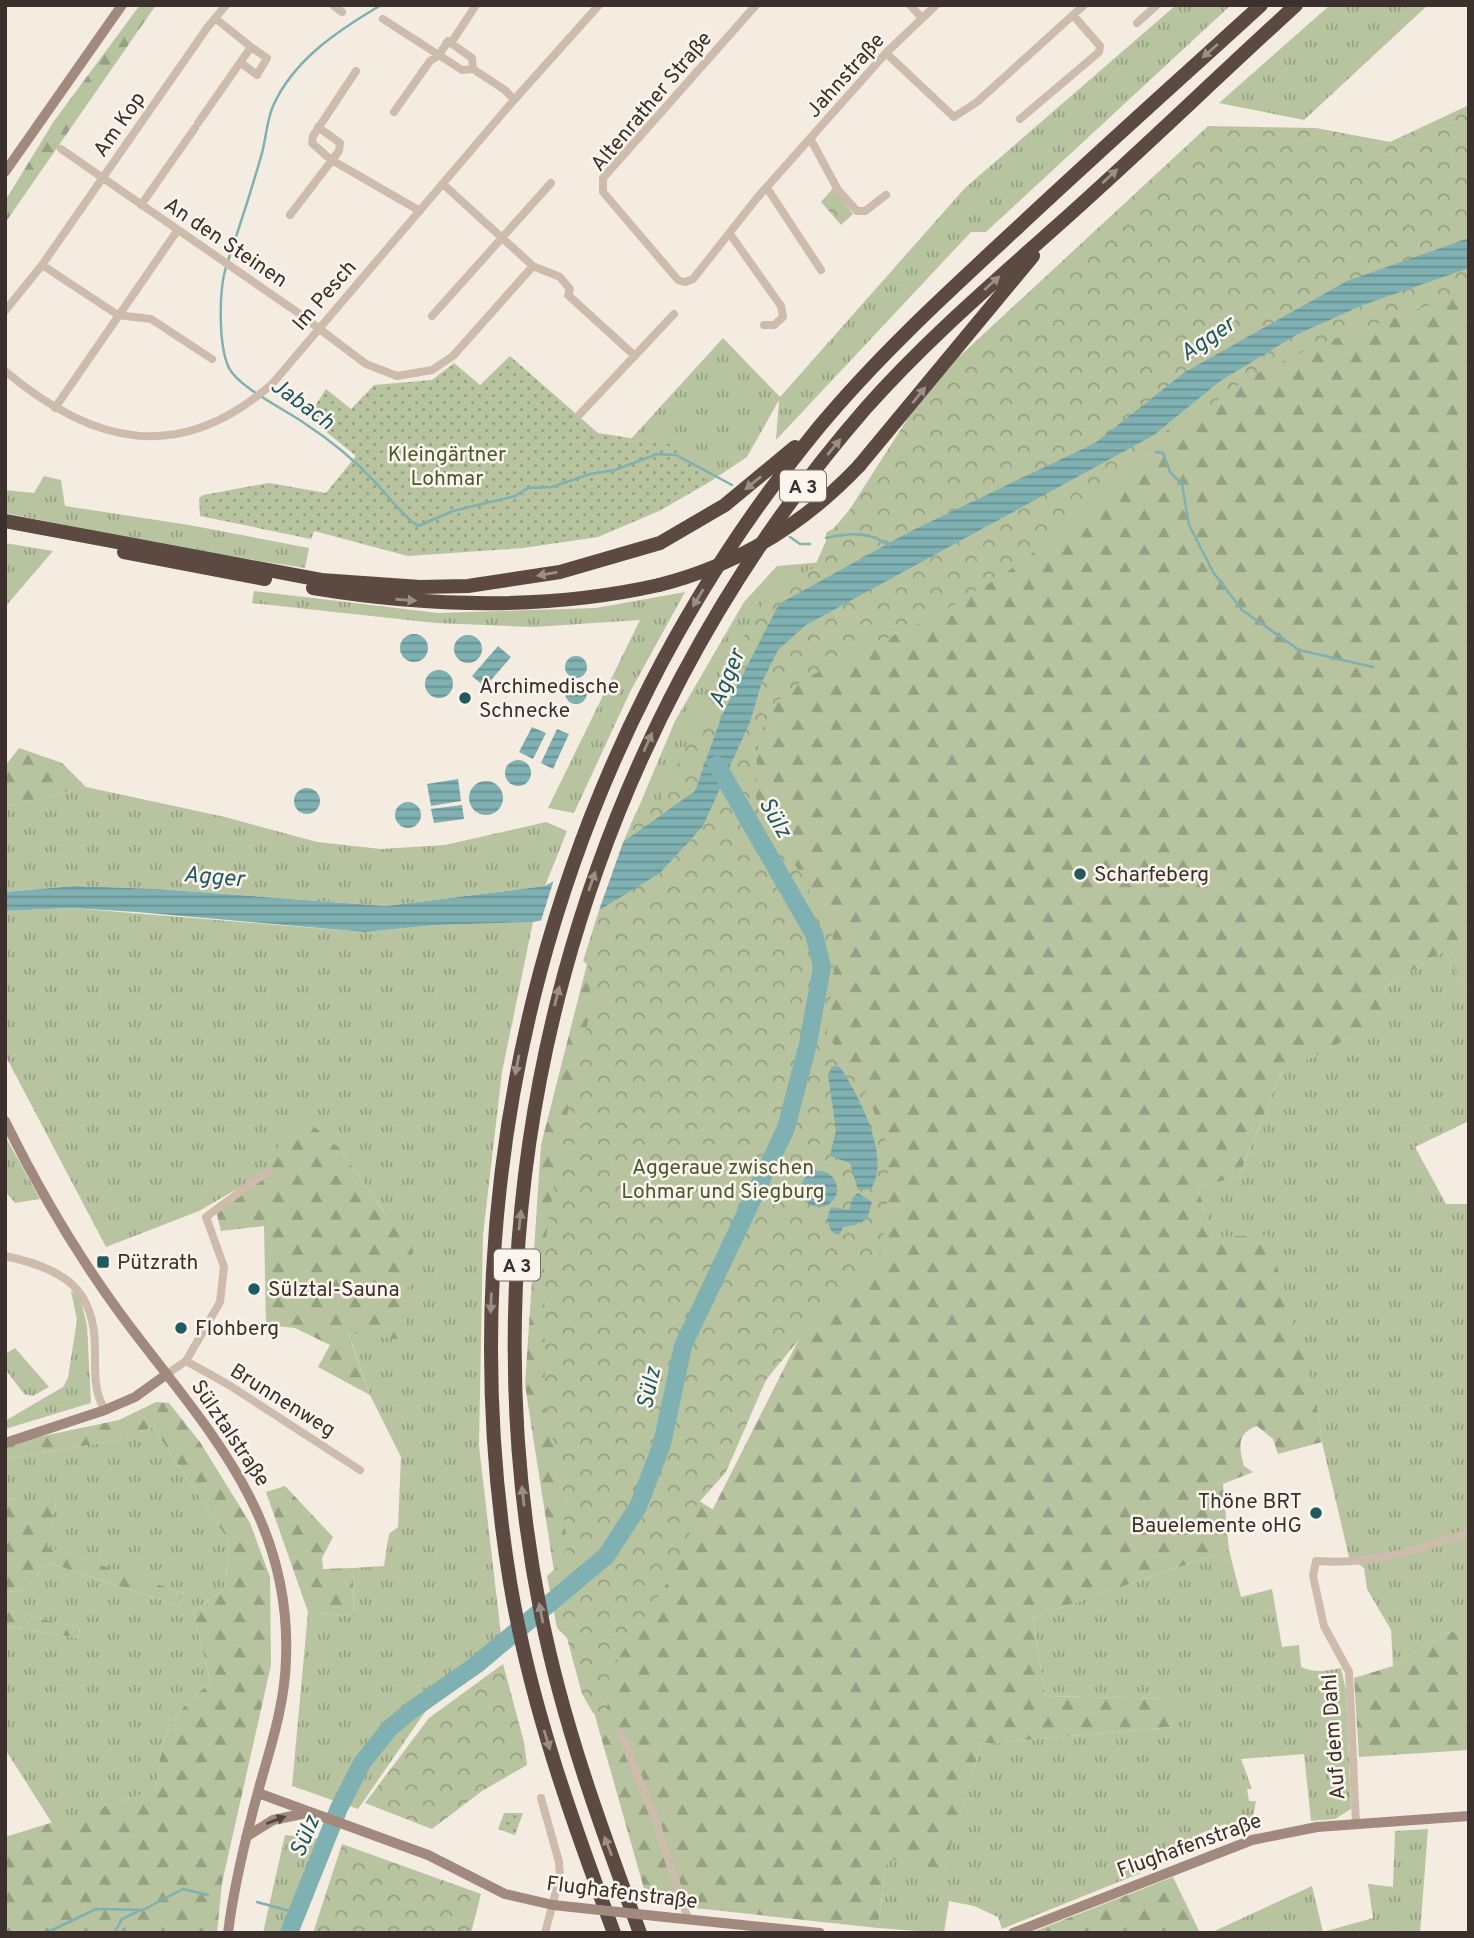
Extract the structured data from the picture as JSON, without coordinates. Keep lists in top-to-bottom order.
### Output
{
  "streets": {
    "highway": ["A 3"],
    "main road": ["Sülztalstraße", "Flughafenstraße"],
    "street": [
      "Jahnstraße",
      "Altenrather Straße",
      "Am Kop",
      "An den Steinen",
      "Im Pesch",
      "Brunnenweg",
      "Auf dem Dahl"
    ]
  },
  "crossings": [
    ["Jahnstraße", "Altenrather Straße"],
    ["Am Kop", "An den Steinen"],
    ["An den Steinen", "Im Pesch"],
    ["Auf dem Dahl", "Flughafenstraße"]
  ],
  "water": ["Agger", "Jabach", "Sülz"],
  "parks": ["Kleingärtner Lohmar", "Aggeraue zwischen Lohmar und Siegburg"],
  "places": {
    "other": [
      "Archimedische Schnecke",
      "Scharfeberg",
      "Sülztal-Sauna",
      "Flohberg",
      "Thöne BRT Bauelemente oHG"
    ],
    "transit": ["Pützrath"]
  }
}
